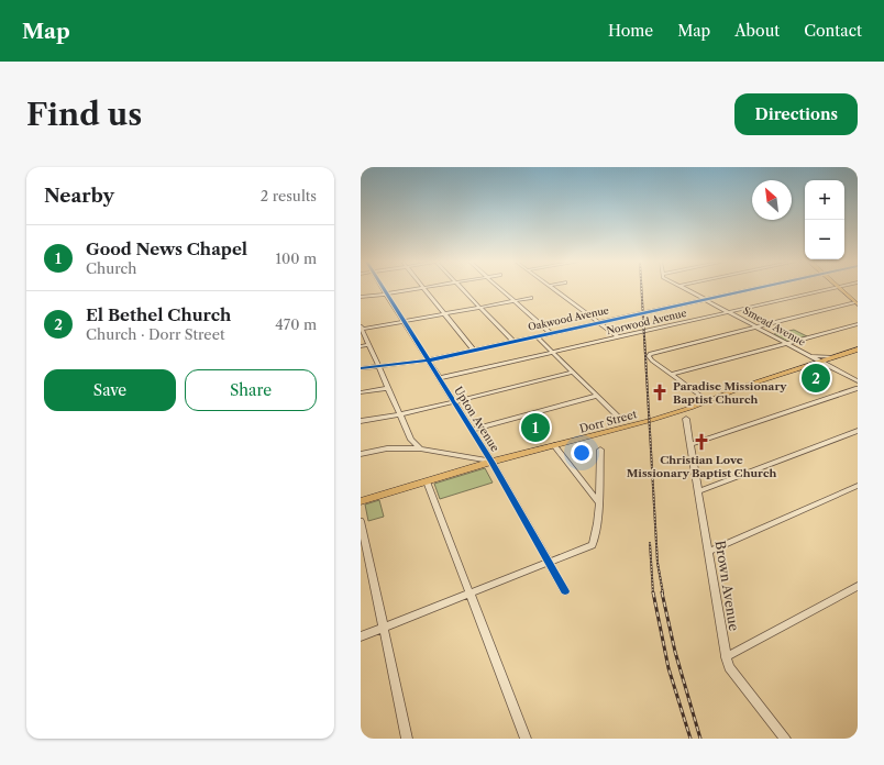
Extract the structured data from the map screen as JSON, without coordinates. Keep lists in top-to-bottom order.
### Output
{
  "streets": {
    "main road": ["Dorr Street"],
    "street": [
      "Oakwood Avenue",
      "Norwood Avenue",
      "Smead Avenue",
      "Upton Avenue",
      "Brown Avenue"
    ]
  },
  "crossings": [
    ["Oakwood Avenue", "Smead Avenue"],
    ["Oakwood Avenue", "Upton Avenue"],
    ["Norwood Avenue", "Smead Avenue"],
    ["Norwood Avenue", "Upton Avenue"],
    ["Smead Avenue", "Dorr Street"],
    ["Upton Avenue", "Dorr Street"]
  ],
  "places": {
    "church": ["Paradise Missionary Baptist Church", "Christian Love Missionary Baptist Church"]
  },
  "north": "top left",
  "page": {
    "header": "Map",
    "nav": [
      "Home",
      "Map",
      "About",
      "Contact"
    ],
    "buttons": [
      "Directions",
      ["Save", "Share"]
    ],
    "title": "Find us",
    "heading": ["Nearby", "2 results"],
    "map_buttons": ["+", "−"],
    "list": [
      {
        "mark": "1",
        "name": "Good News Chapel",
        "note": "Church",
        "value": "100 m"
      },
      {
        "mark": "2",
        "name": "El Bethel Church",
        "note": "Church · Dorr Street",
        "value": "470 m"
      }
    ],
    "pins": ["2", "1"]
  }
}
